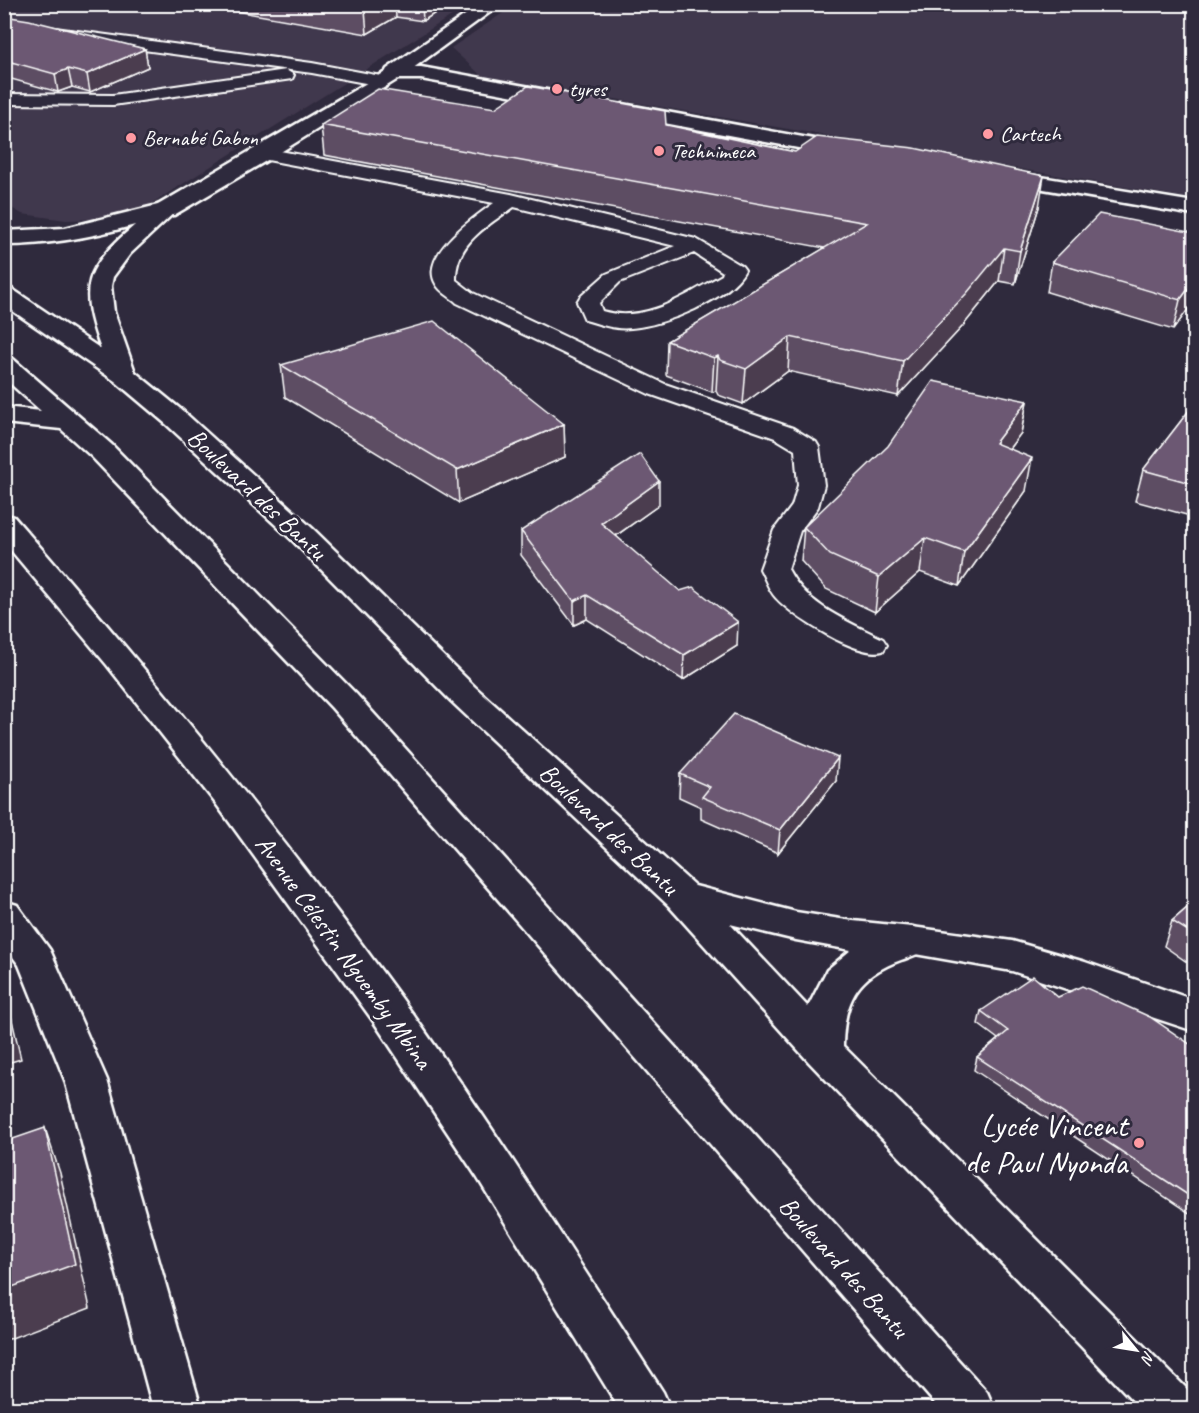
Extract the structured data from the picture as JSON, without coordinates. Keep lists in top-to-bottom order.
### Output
{
  "streets": {
    "main road": ["Boulevard des Bantu", "Avenue Célestin Nguemby Mbina"]
  },
  "places": [
    "tyres",
    "Cartech",
    "Bernabé Gabon",
    "Technimeca",
    "Lycée Vincent de Paul Nyonda"
  ],
  "north": "bottom right"
}
